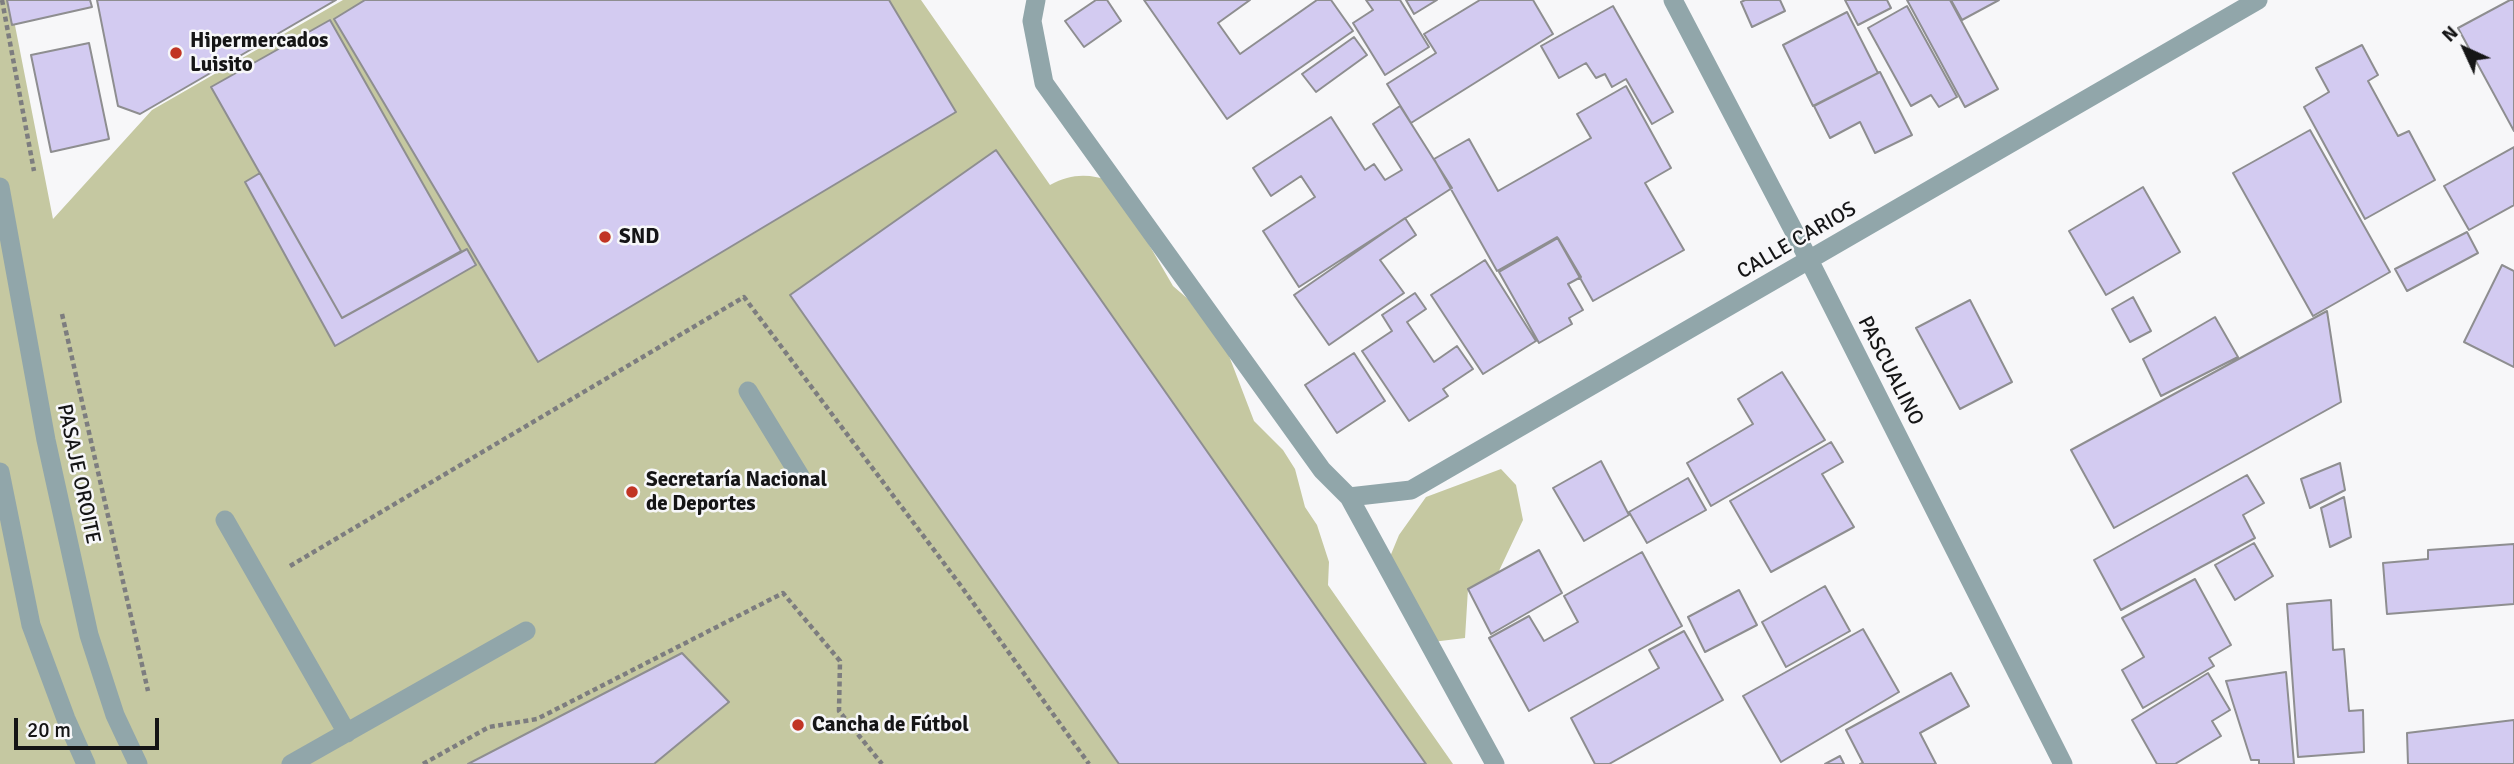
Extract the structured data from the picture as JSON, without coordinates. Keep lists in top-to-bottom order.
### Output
{
  "streets": {
    "street": ["CALLE CARIOS", "PASCUALINO", "PASAJE OROITE"]
  },
  "crossings": [
    ["CALLE CARIOS", "PASCUALINO"]
  ],
  "places": [
    "Hipermercados Luisito",
    "SND",
    "Secretaría Nacional de Deportes",
    "Cancha de Fútbol"
  ],
  "scale_bar": "20 m",
  "north": "top left"
}
